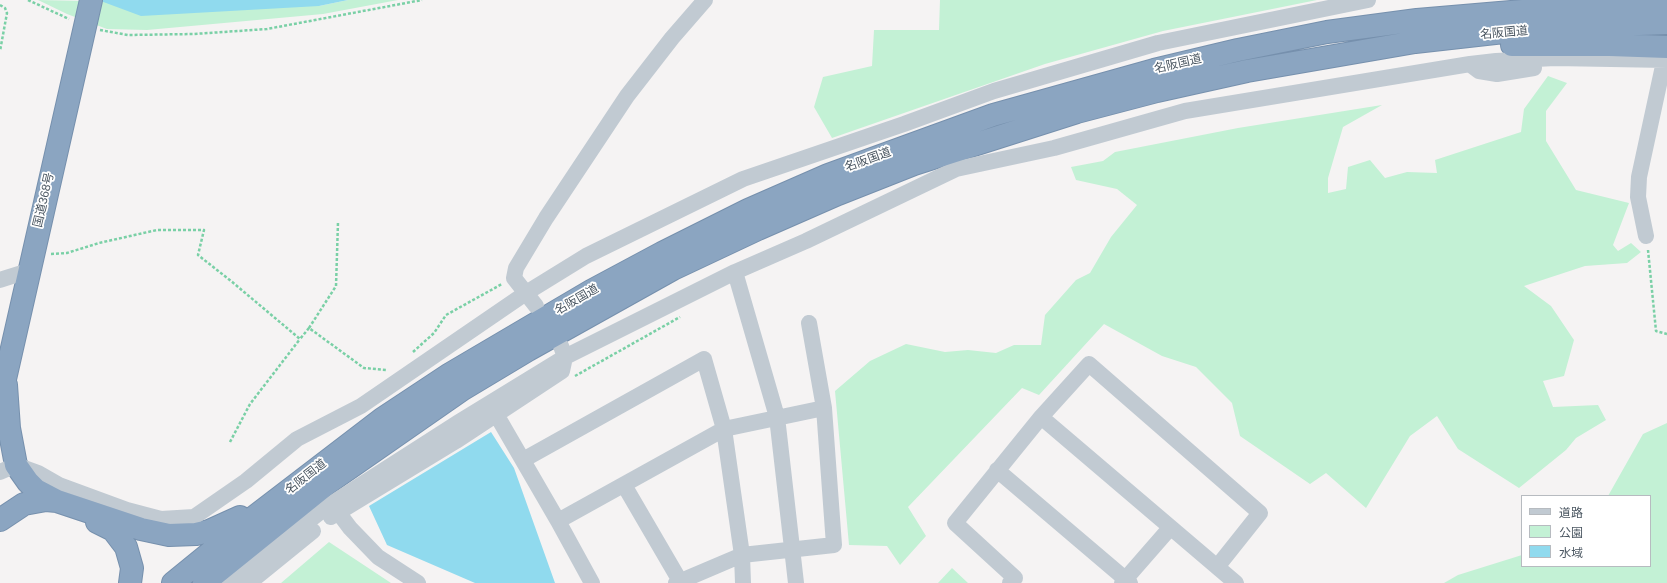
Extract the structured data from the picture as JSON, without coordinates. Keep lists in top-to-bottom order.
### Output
{
  "streets": {
    "highway": ["名阪国道", "国道368号"]
  },
  "legend": ["道路", "公園", "水域"]
}
